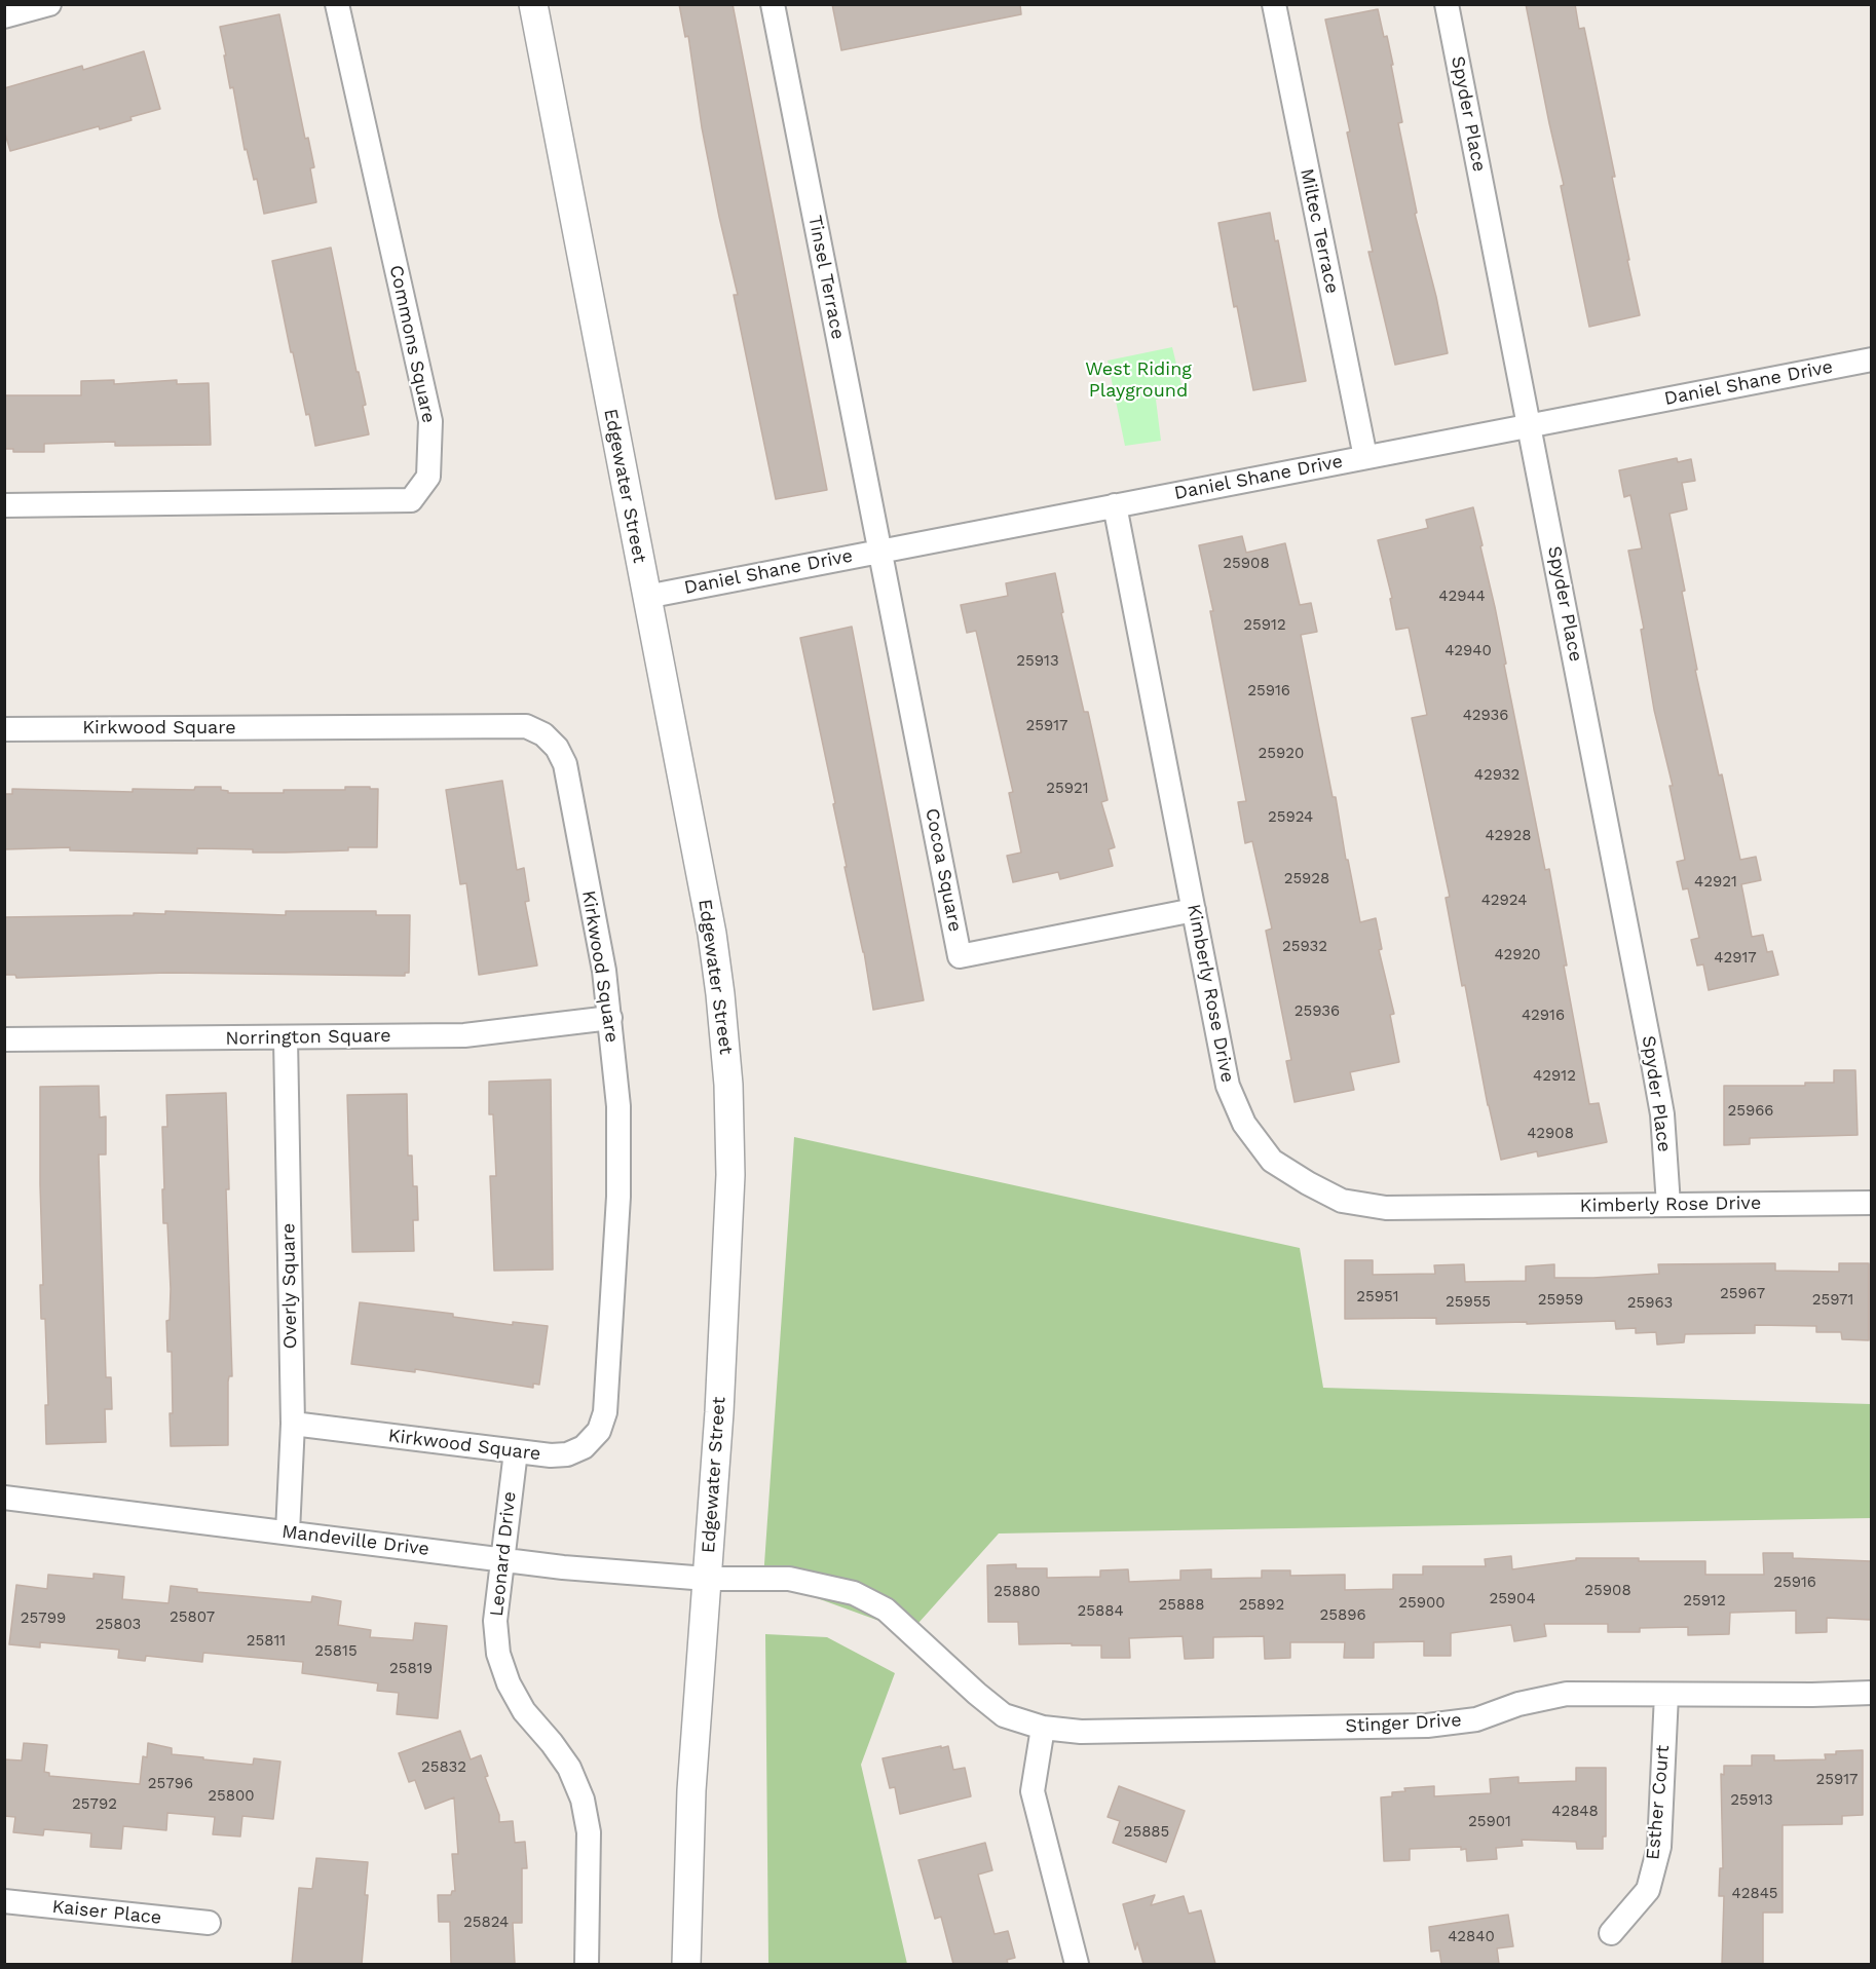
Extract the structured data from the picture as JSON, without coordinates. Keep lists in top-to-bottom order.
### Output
{
  "streets": {
    "street": [
      "Spyder Place",
      "Miltec Terrace",
      "Tinsel Terrace",
      "Commons Square",
      "Daniel Shane Drive",
      "Edgewater Street",
      "Kirkwood Square",
      "Cocoa Square",
      "Kimberly Rose Drive",
      "Norrington Square",
      "Overly Square",
      "Mandeville Drive",
      "Leonard Drive",
      "Stinger Drive",
      "Esther Court",
      "Kaiser Place"
    ]
  },
  "crossings": [
    ["Spyder Place", "Daniel Shane Drive"],
    ["Spyder Place", "Kimberly Rose Drive"],
    ["Miltec Terrace", "Daniel Shane Drive"],
    ["Tinsel Terrace", "Daniel Shane Drive"],
    ["Tinsel Terrace", "Cocoa Square"],
    ["Daniel Shane Drive", "Edgewater Street"],
    ["Daniel Shane Drive", "Cocoa Square"],
    ["Daniel Shane Drive", "Kimberly Rose Drive"],
    ["Edgewater Street", "Mandeville Drive"],
    ["Edgewater Street", "Stinger Drive"],
    ["Kirkwood Square", "Norrington Square"],
    ["Kirkwood Square", "Overly Square"],
    ["Kirkwood Square", "Leonard Drive"],
    ["Cocoa Square", "Kimberly Rose Drive"],
    ["Norrington Square", "Overly Square"],
    ["Overly Square", "Mandeville Drive"],
    ["Mandeville Drive", "Leonard Drive"],
    ["Mandeville Drive", "Stinger Drive"],
    ["Stinger Drive", "Esther Court"]
  ],
  "parks": ["West Riding Playground"],
  "house_numbers": [
    "25908",
    "42944",
    "25912",
    "42940",
    "25913",
    "25916",
    "42936",
    "25917",
    "25920",
    "42932",
    "25921",
    "25924",
    "42928",
    "25928",
    "42921",
    "42924",
    "25932",
    "42920",
    "42917",
    "25936",
    "42916",
    "42912",
    "25966",
    "42908",
    "25967",
    "25951",
    "25959",
    "25971",
    "25955",
    "25963",
    "25916",
    "25908",
    "25880",
    "25904",
    "25912",
    "25900",
    "25888",
    "25892",
    "25884",
    "25896",
    "25807",
    "25799",
    "25803",
    "25811",
    "25815",
    "25819",
    "25832",
    "25917",
    "25796",
    "25800",
    "25913",
    "25792",
    "42848",
    "25901",
    "25885",
    "42845",
    "25824",
    "42840"
  ]
}
